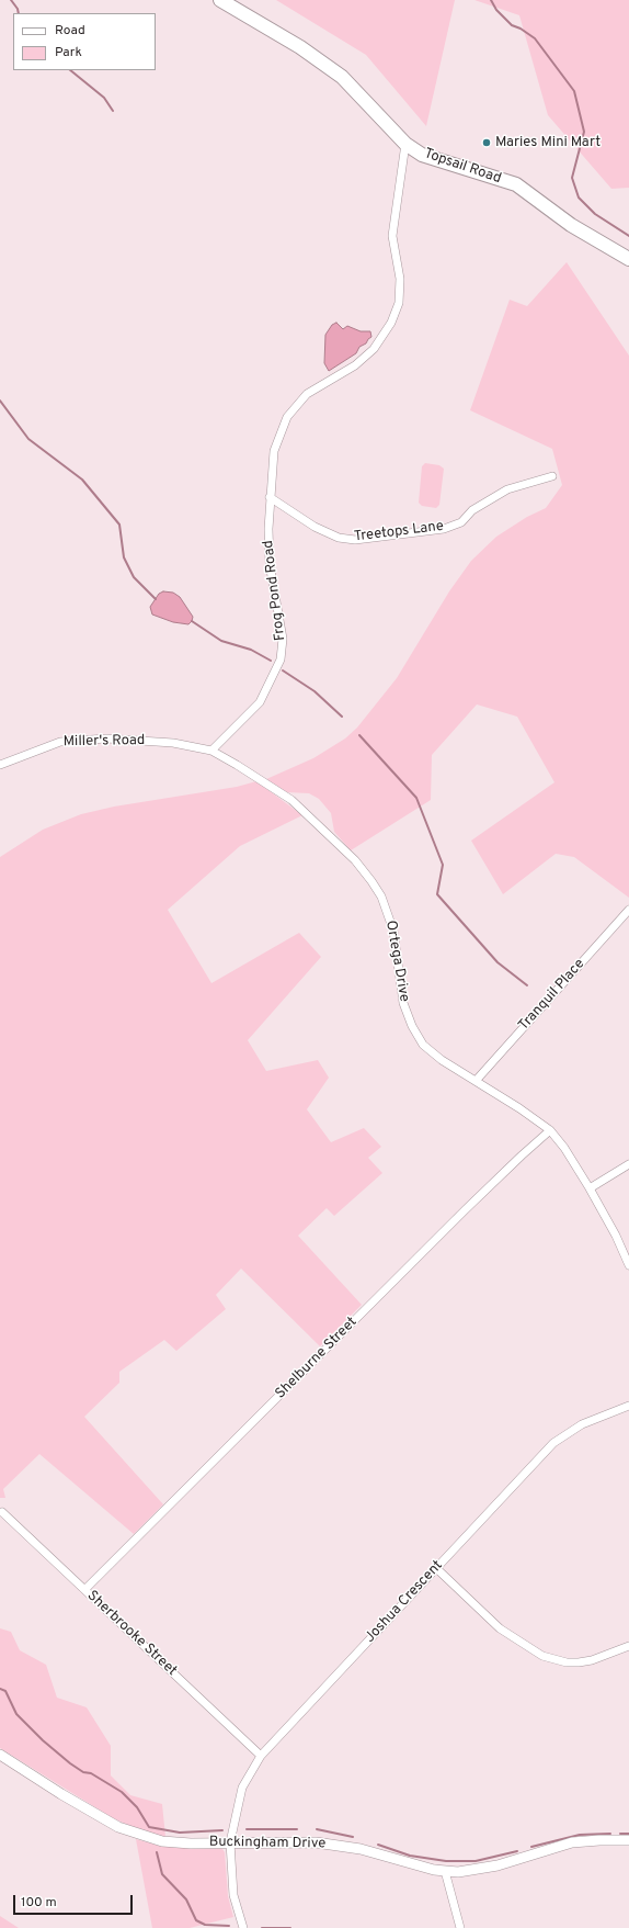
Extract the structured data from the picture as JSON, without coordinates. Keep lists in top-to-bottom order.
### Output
{
  "streets": {
    "main road": ["Topsail Road"],
    "street": [
      "Treetops Lane",
      "Frog Pond Road",
      "Miller's Road",
      "Ortega Drive",
      "Tranquil Place",
      "Shelburne Street",
      "Joshua Crescent",
      "Sherbrooke Street",
      "Buckingham Drive"
    ]
  },
  "crossings": [
    ["Topsail Road", "Frog Pond Road"],
    ["Treetops Lane", "Frog Pond Road"],
    ["Frog Pond Road", "Miller's Road"],
    ["Frog Pond Road", "Ortega Drive"],
    ["Miller's Road", "Ortega Drive"],
    ["Ortega Drive", "Tranquil Place"],
    ["Ortega Drive", "Shelburne Street"],
    ["Shelburne Street", "Sherbrooke Street"],
    ["Joshua Crescent", "Sherbrooke Street"],
    ["Joshua Crescent", "Buckingham Drive"]
  ],
  "places": ["Maries Mini Mart"],
  "legend": ["Road", "Park"],
  "scale_bar": "100 m"
}
